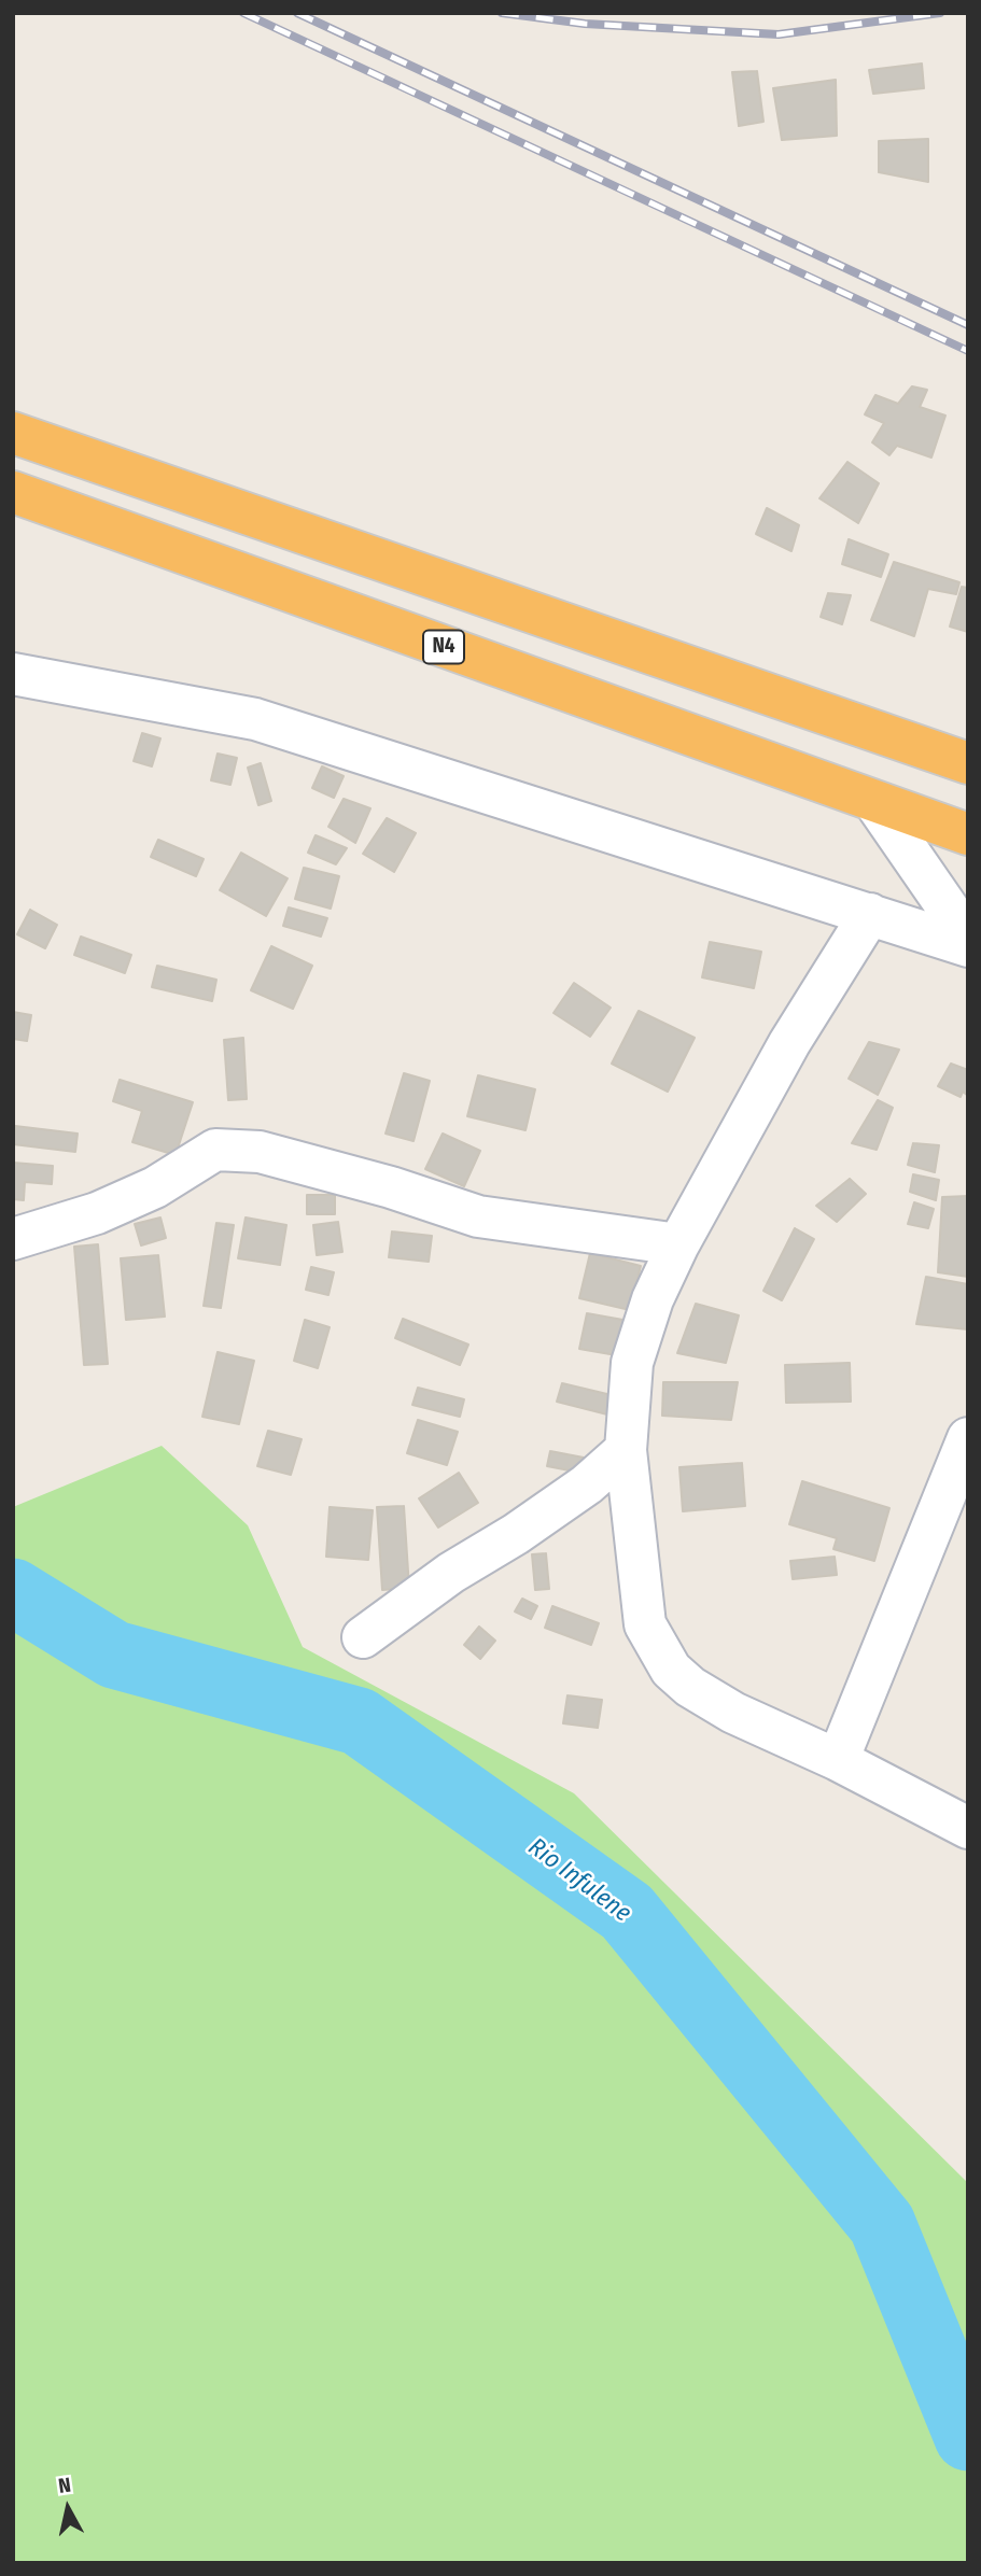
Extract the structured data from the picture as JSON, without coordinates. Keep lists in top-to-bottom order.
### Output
{
  "streets": {
    "highway": ["N4"]
  },
  "water": ["Rio Infulene"],
  "north": "top"
}
